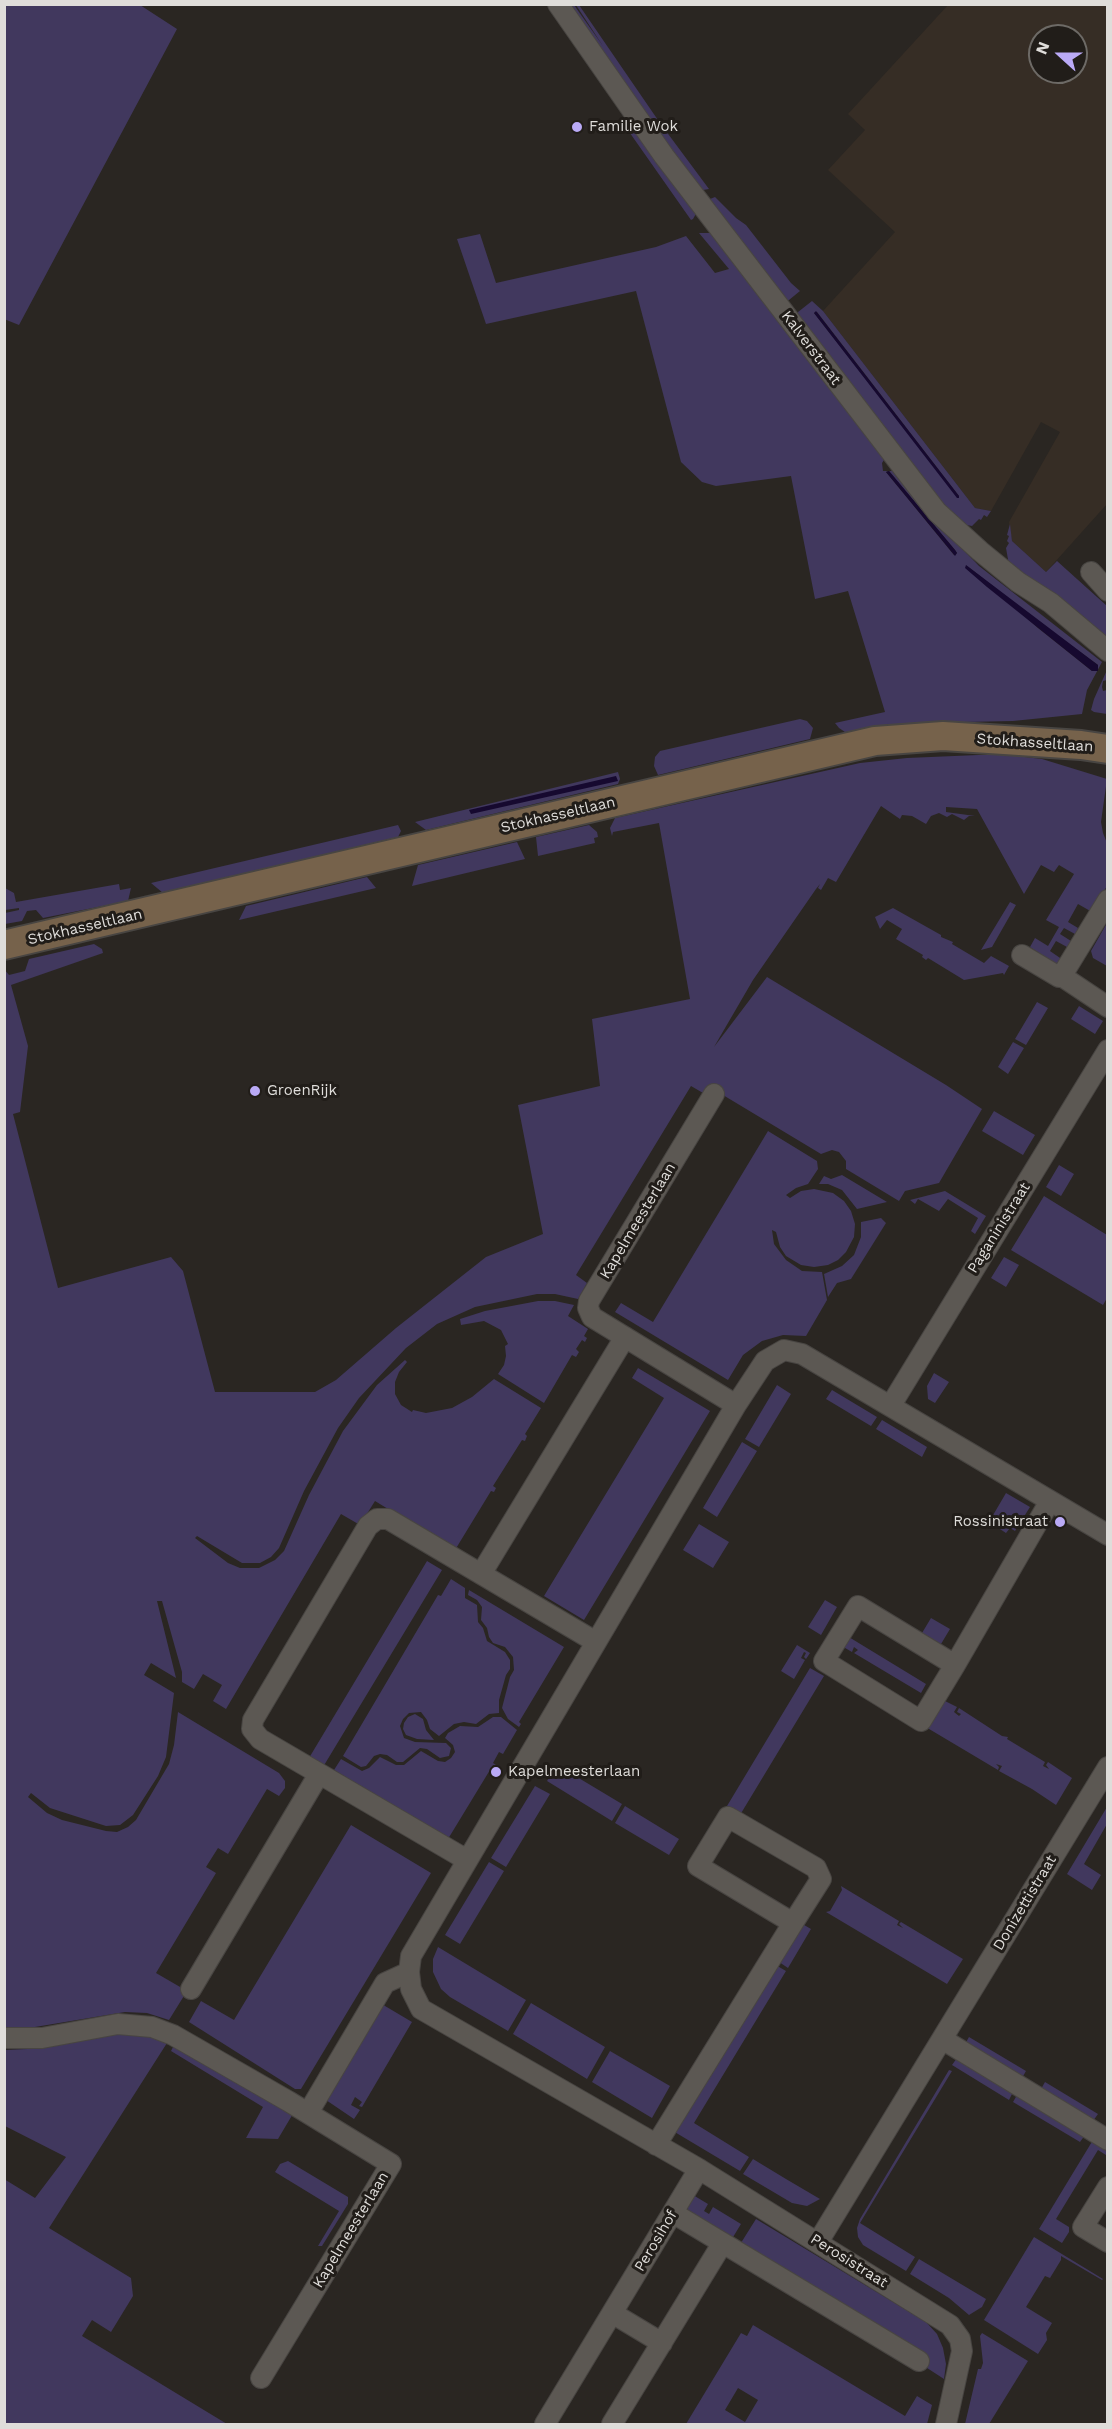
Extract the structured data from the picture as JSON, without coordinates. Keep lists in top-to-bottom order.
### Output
{
  "streets": {
    "street": [
      "Kalverstraat",
      "Stokhasseltlaan",
      "Kapelmeesterlaan",
      "Paganinistraat",
      "Donizettistraat",
      "Perosihof",
      "Perosistraat"
    ]
  },
  "crossings": [
    ["Donizettistraat", "Perosistraat"],
    ["Perosihof", "Perosistraat"]
  ],
  "places": [
    "Familie Wok",
    "GroenRijk",
    "Rossinistraat",
    "Kapelmeesterlaan"
  ],
  "north": "left"
}
